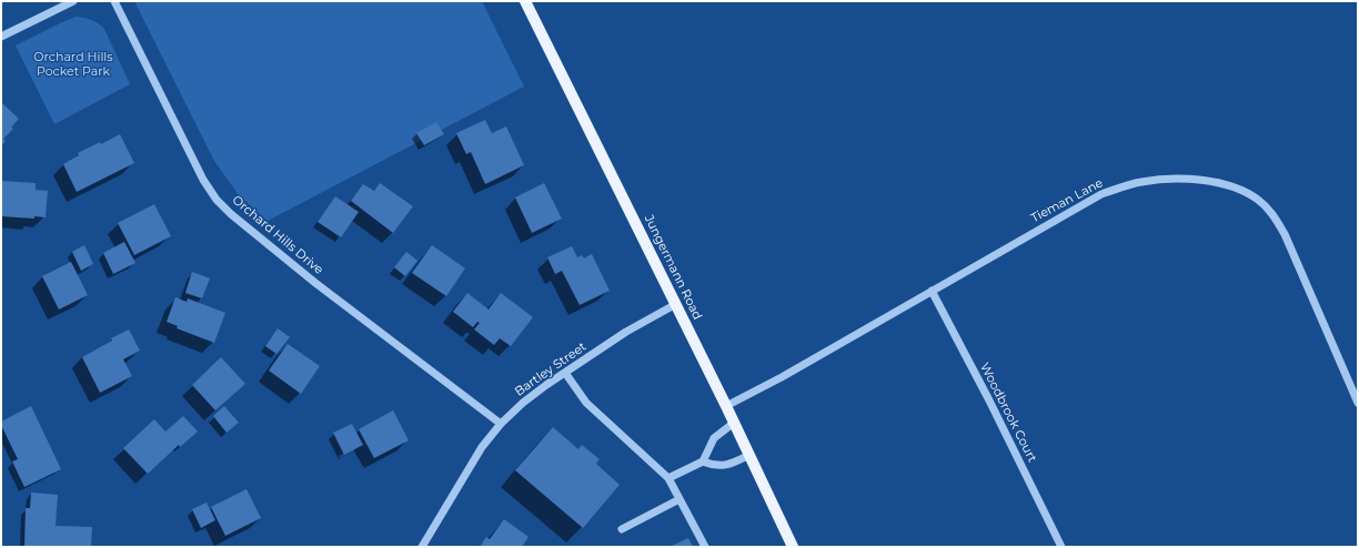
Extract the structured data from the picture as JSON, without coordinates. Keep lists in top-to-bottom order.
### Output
{
  "streets": {
    "main road": ["Jungermann Road"],
    "street": [
      "Tieman Lane",
      "Orchard Hills Drive",
      "Bartley Street",
      "Woodbrook Court"
    ]
  },
  "crossings": [
    ["Tieman Lane", "Jungermann Road"],
    ["Tieman Lane", "Woodbrook Court"],
    ["Orchard Hills Drive", "Bartley Street"],
    ["Jungermann Road", "Bartley Street"]
  ],
  "parks": ["Orchard Hills Pocket Park"]
}
